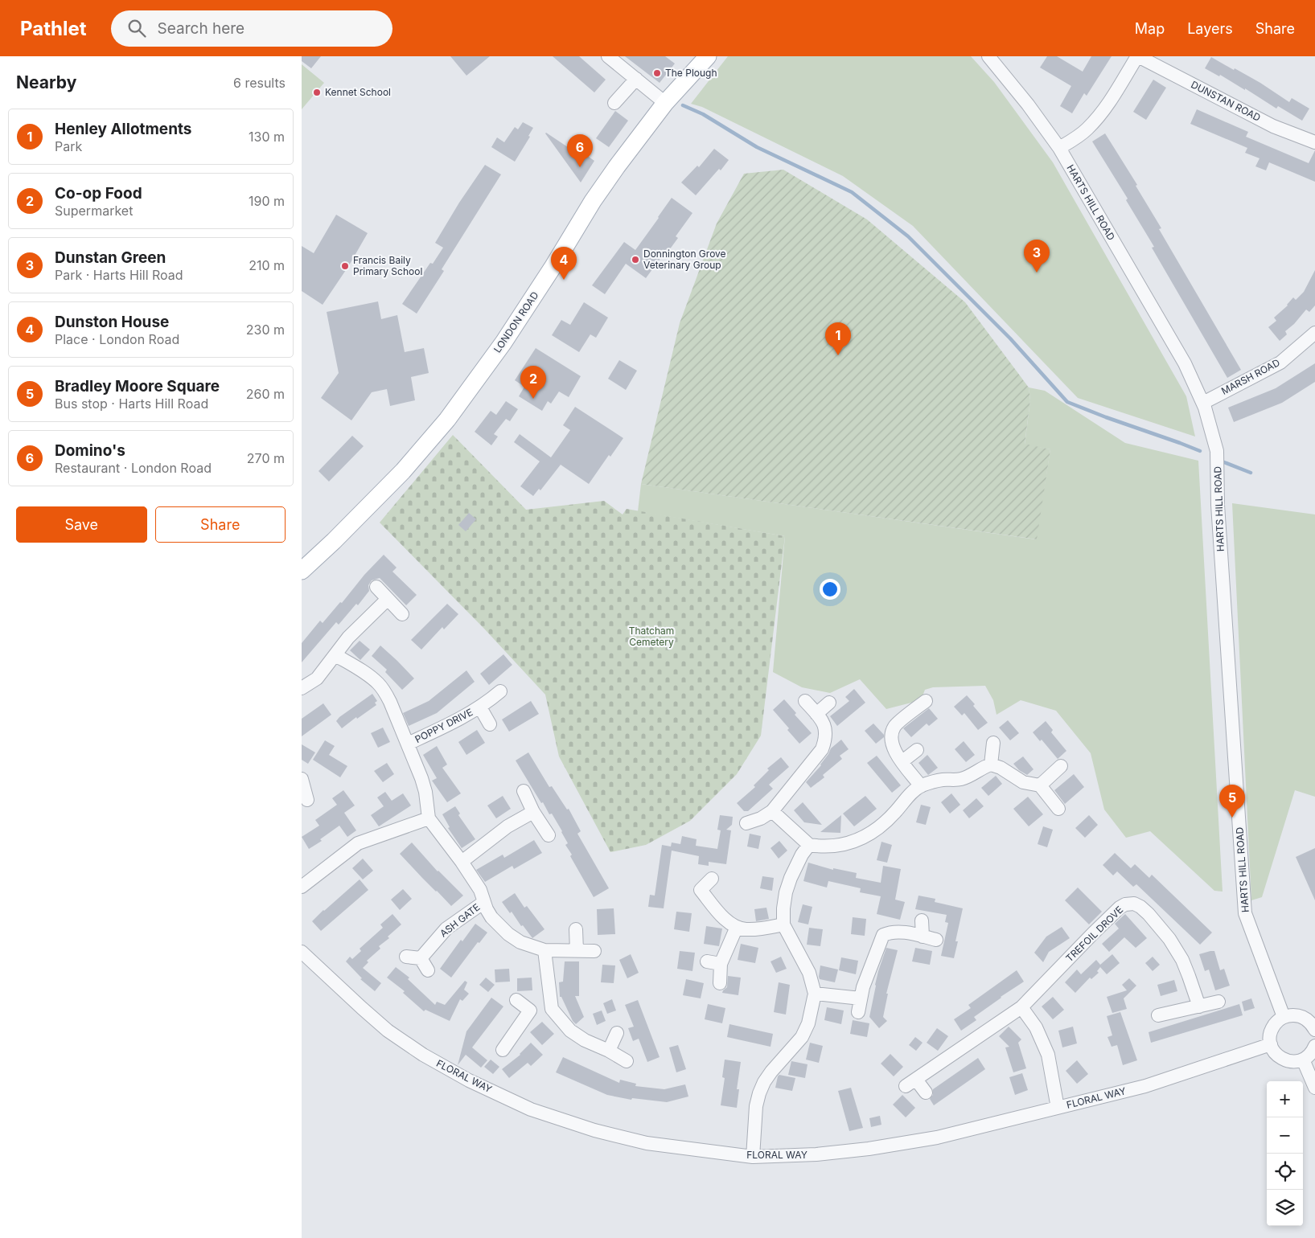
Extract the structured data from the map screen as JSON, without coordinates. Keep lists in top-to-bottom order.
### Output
{
  "streets": {
    "main road": ["LONDON ROAD"],
    "street": [
      "DUNSTAN ROAD",
      "HARTS HILL ROAD",
      "MARSH ROAD",
      "POPPY DRIVE",
      "ASH GATE",
      "TREFOIL DROVE",
      "FLORAL WAY"
    ]
  },
  "crossings": [
    ["HARTS HILL ROAD", "MARSH ROAD"]
  ],
  "parks": ["Thatcham Cemetery"],
  "places": [
    "The Plough",
    "Kennet School",
    "Donnington Grove Veterinary Group",
    "Francis Baily Primary School"
  ],
  "page": {
    "header": "Pathlet",
    "search": "Search here",
    "nav": ["Map", "Layers", "Share"],
    "heading": ["Nearby", "6 results"],
    "list": [
      {
        "mark": "1",
        "name": "Henley Allotments",
        "note": "Park",
        "value": "130 m"
      },
      {
        "mark": "2",
        "name": "Co-op Food",
        "note": "Supermarket",
        "value": "190 m"
      },
      {
        "mark": "3",
        "name": "Dunstan Green",
        "note": "Park · Harts Hill Road",
        "value": "210 m"
      },
      {
        "mark": "4",
        "name": "Dunston House",
        "note": "Place · London Road",
        "value": "230 m"
      },
      {
        "mark": "5",
        "name": "Bradley Moore Square",
        "note": "Bus stop · Harts Hill Road",
        "value": "260 m"
      },
      {
        "mark": "6",
        "name": "Domino's",
        "note": "Restaurant · London Road",
        "value": "270 m"
      }
    ],
    "pins": [
      "6",
      "3",
      "4",
      "1",
      "2",
      "5"
    ],
    "buttons": ["Save", "Share"],
    "map_buttons": ["+", "−"]
  }
}
